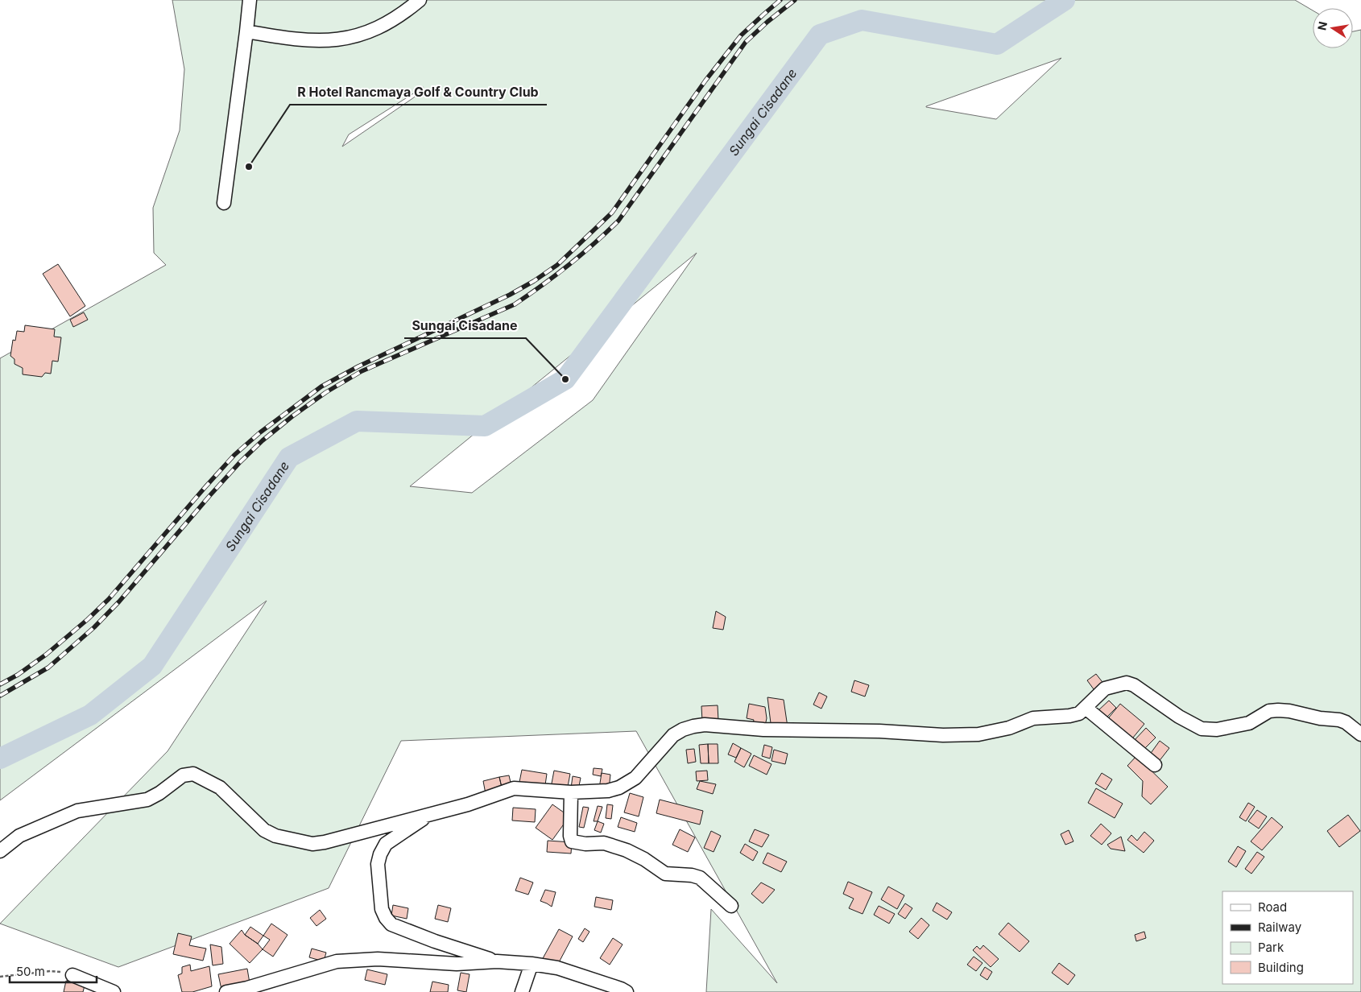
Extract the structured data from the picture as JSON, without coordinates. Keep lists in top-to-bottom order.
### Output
{
  "water": ["Sungai Cisadane"],
  "places": ["R Hotel Rancmaya Golf & Country Club", "Sungai Cisadane"],
  "legend": [
    "Road",
    "Railway",
    "Park",
    "Building"
  ],
  "scale_bar": "50 m",
  "north": "left"
}
